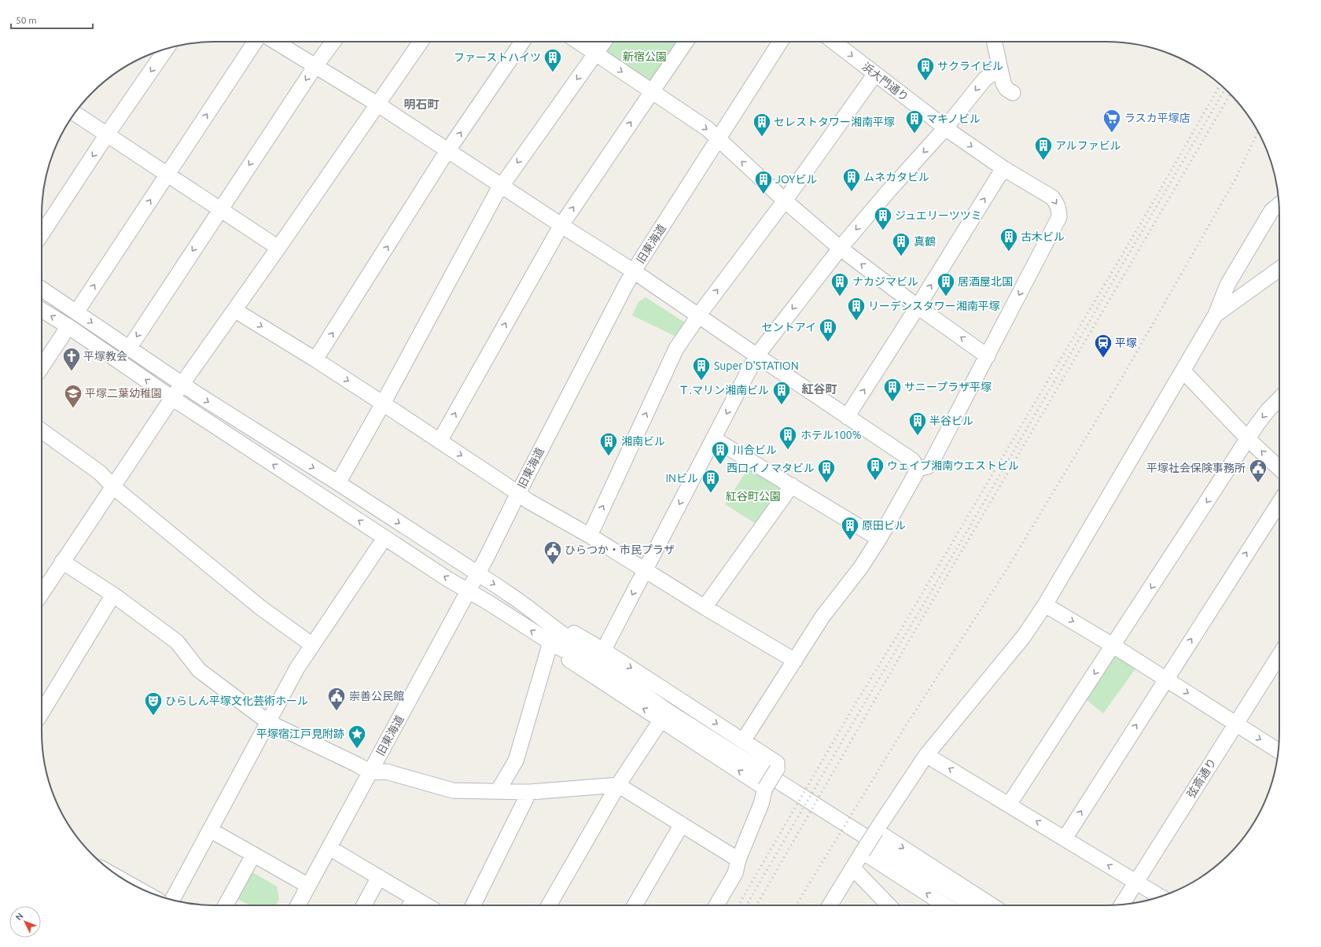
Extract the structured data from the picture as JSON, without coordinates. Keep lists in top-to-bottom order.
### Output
{
  "streets": {
    "street": ["浜大門通り", "旧東海道", "弦斎通り"]
  },
  "districts": ["明石町", "紅谷町"],
  "parks": ["新宿公園", "紅谷町公園"],
  "places": {
    "building": [
      "ファーストハイツ",
      "サクライビル",
      "マキノビル",
      "セレストタワー湘南平塚",
      "アルファビル",
      "ムネカタビル",
      "JOYビル",
      "ジュエリーツツミ",
      "古木ビル",
      "真鶴",
      "ナカジマビル",
      "居酒屋北国",
      "リーデンスタワー湘南平塚",
      "セントアイ",
      "Super D'STATION",
      "サニープラザ平塚",
      "Ｔ.マリン湘南ビル",
      "半谷ビル",
      "ホテル100%",
      "湘南ビル",
      "川合ビル",
      "ウェイブ湘南ウエストビル",
      "西口イノマタビル",
      "INビル",
      "原田ビル"
    ],
    "supermarket": ["ラスカ平塚店"],
    "station": ["平塚"],
    "church": ["平塚教会"],
    "school or university": ["平塚二葉幼稚園"],
    "public building": ["平塚社会保険事務所", "ひらつか・市民プラザ", "崇善公民館"],
    "theatre": ["ひらしん平塚文化芸術ホール"],
    "place": ["平塚宿江戸見附跡"]
  },
  "scale_bar": "50 m",
  "north": "top left"
}
